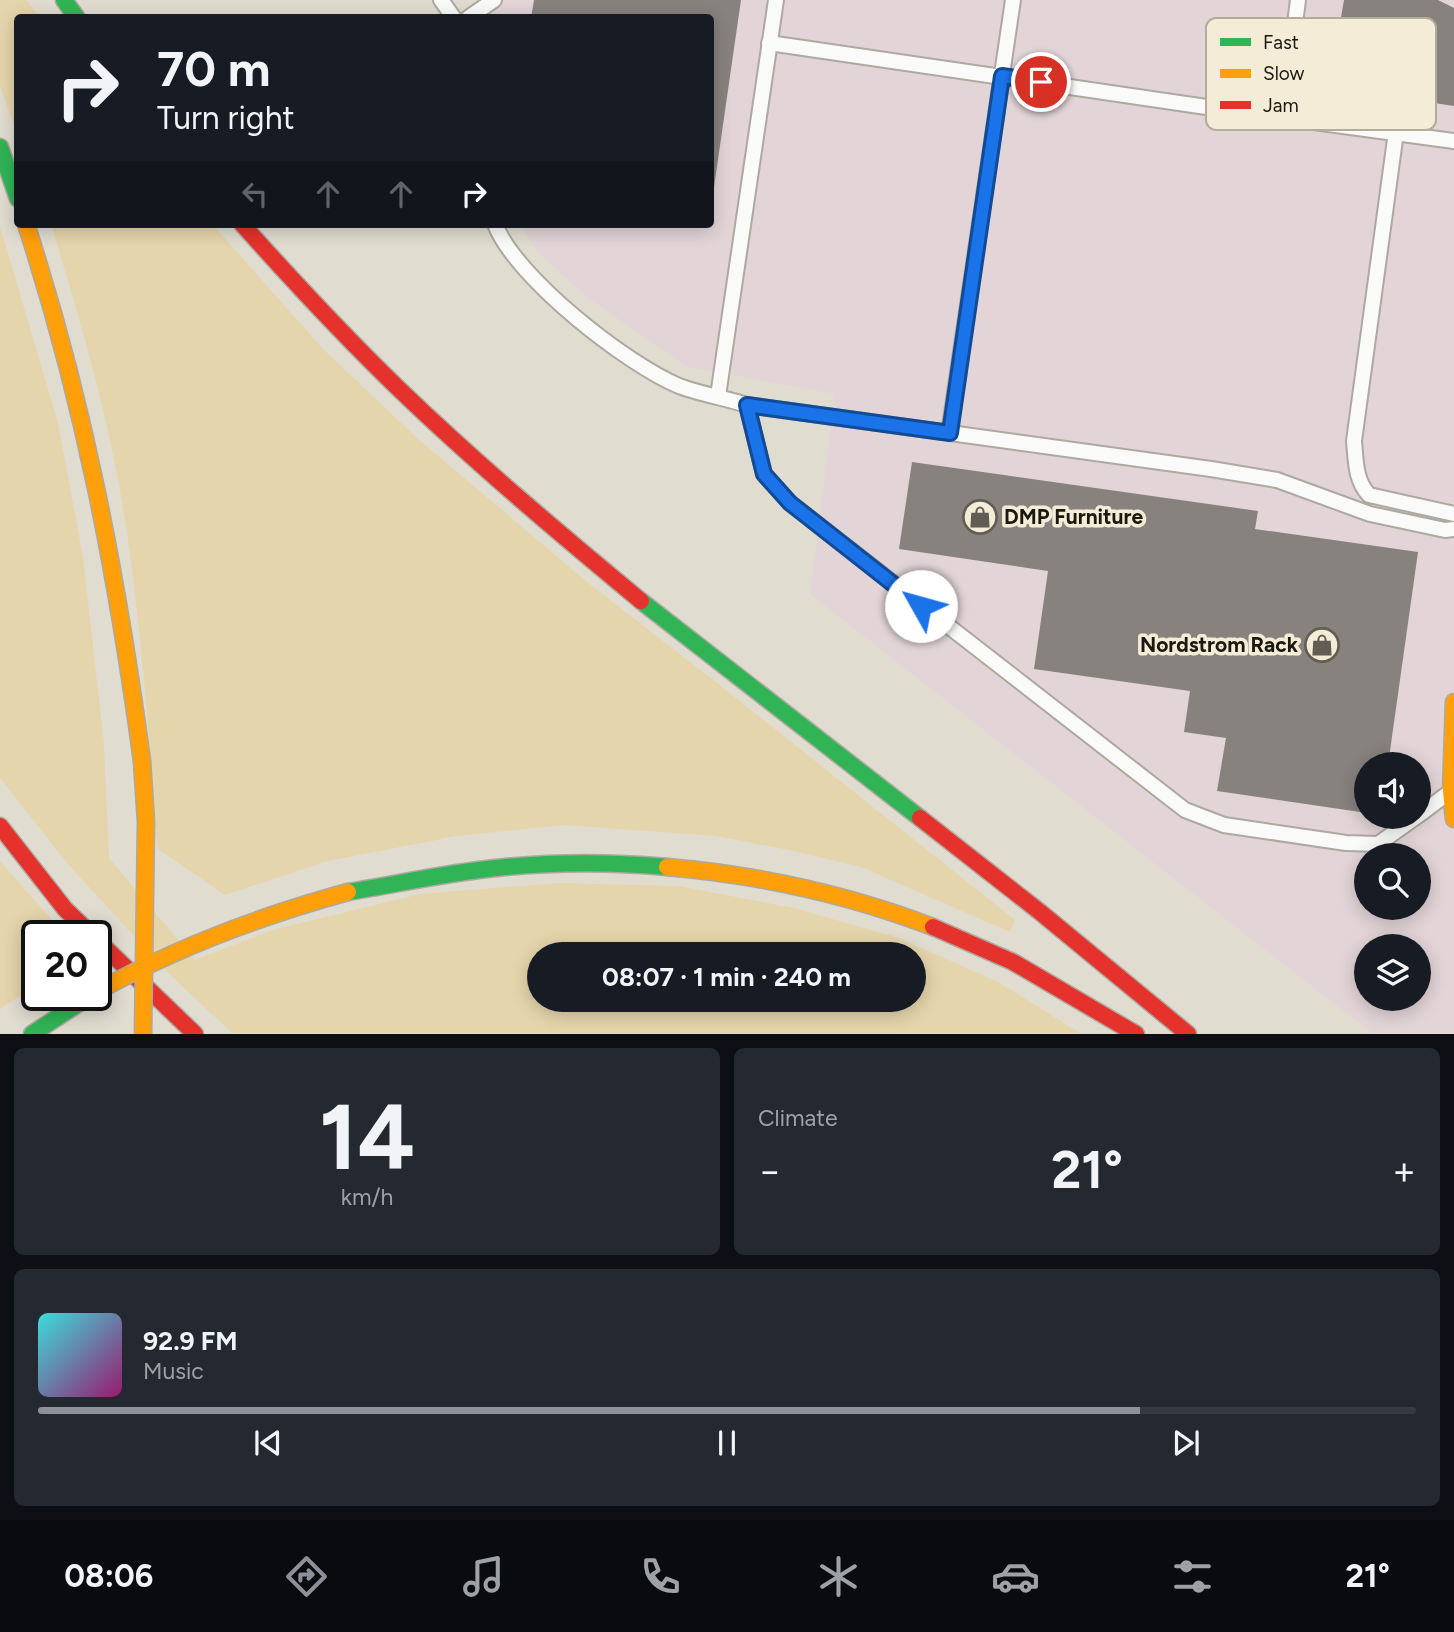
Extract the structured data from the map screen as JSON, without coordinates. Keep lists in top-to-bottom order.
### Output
{
  "places": {
    "shop": ["DMP Furniture", "Nordstrom Rack"]
  },
  "legend": ["Fast", "Slow", "Jam"],
  "page": {
    "turn": ["70 m", "Turn right"],
    "limit": "20",
    "trip": "08:07 · 1 min · 240 m",
    "tile": [
      ["14", "km/h"],
      "Climate"
    ],
    "heat": ["−", "21°", "+"],
    "song": ["92.9 FM", "Music"],
    "tabs": ["08:06", "21°"]
  }
}
